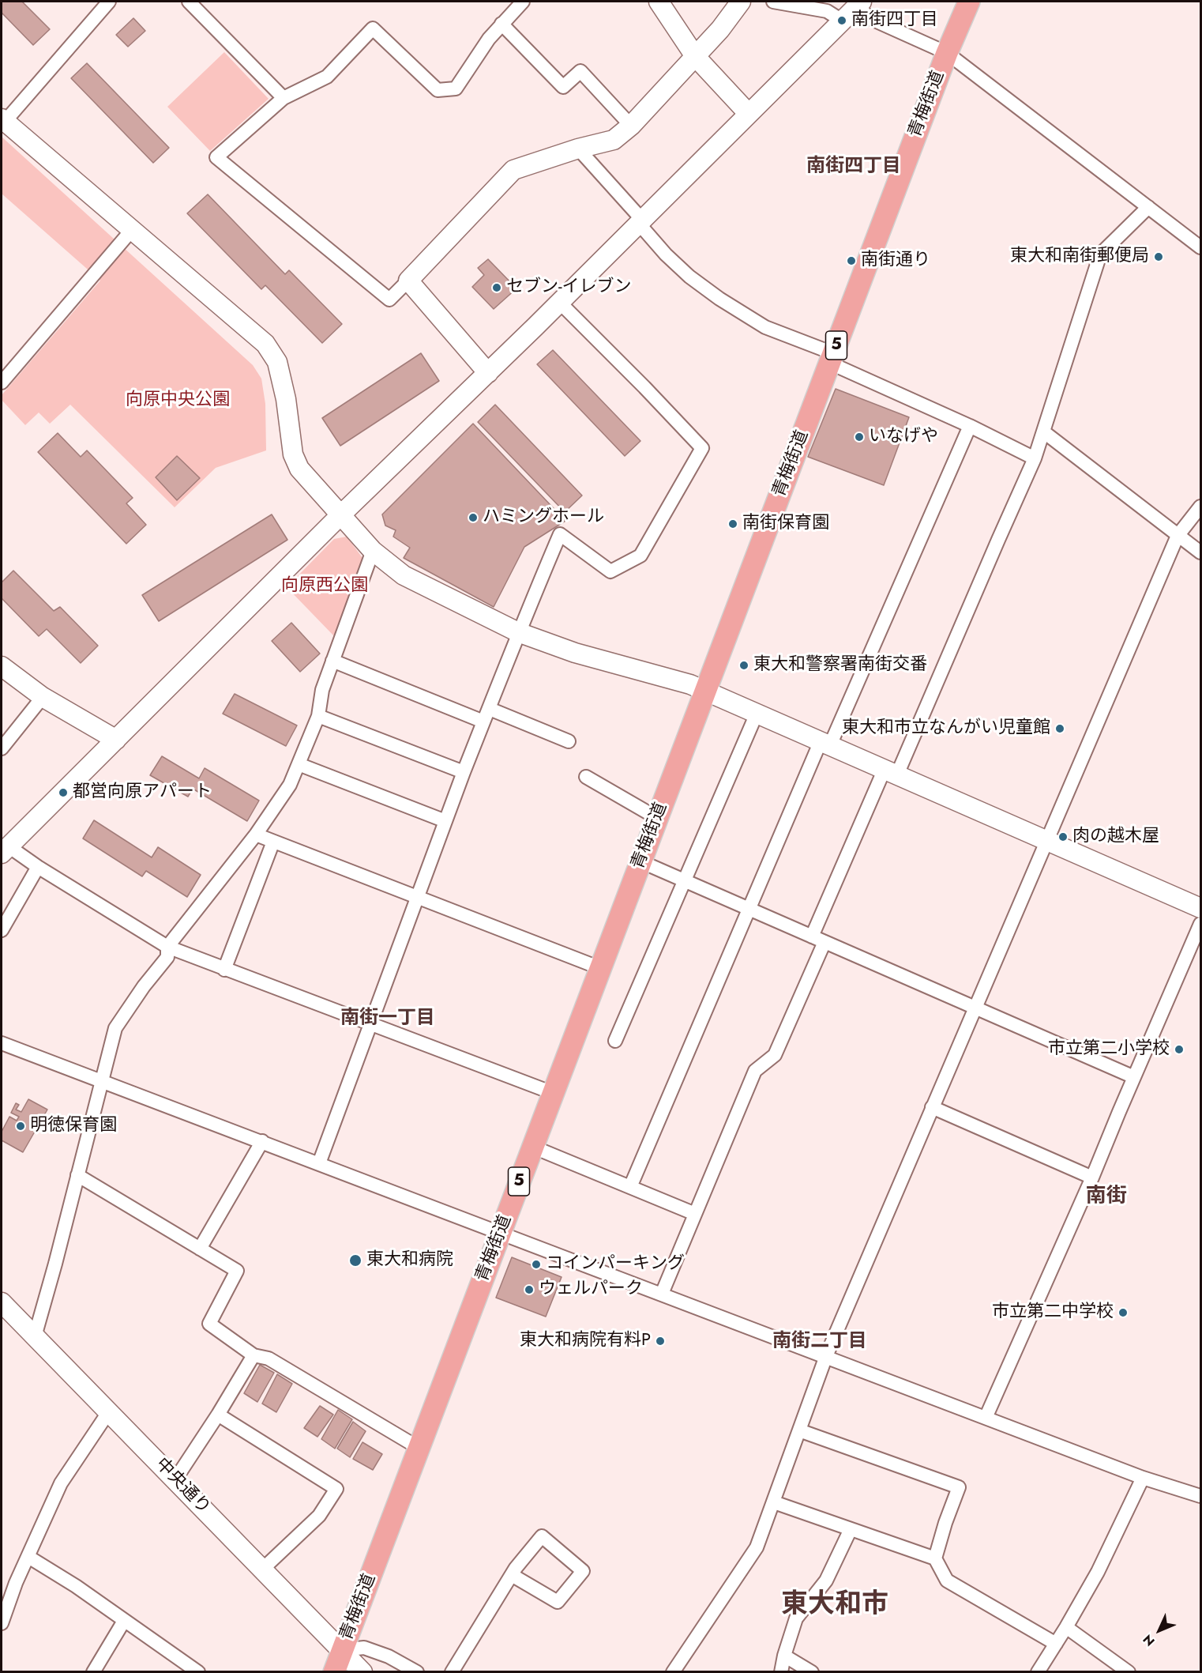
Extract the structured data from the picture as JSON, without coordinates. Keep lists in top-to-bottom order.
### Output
{
  "streets": {
    "main road": ["青梅街道", "5"],
    "street": ["中央通り"]
  },
  "crossings": [
    ["青梅街道", "中央通り"]
  ],
  "districts": [
    "南街四丁目",
    "南街一丁目",
    "南街",
    "南街二丁目",
    "東大和市"
  ],
  "parks": ["向原中央公園", "向原西公園"],
  "places": [
    "南街四丁目",
    "東大和南街郵便局",
    "南街通り",
    "セブン-イレブン",
    "いなげや",
    "ハミングホール",
    "南街保育園",
    "東大和警察署南街交番",
    "東大和市立なんがい児童館",
    "都営向原アパート",
    "肉の越木屋",
    "市立第二小学校",
    "明徳保育園",
    "東大和病院",
    "コインパーキング",
    "ウェルパーク",
    "市立第二中学校",
    "東大和病院有料P"
  ],
  "north": "bottom left"
}
